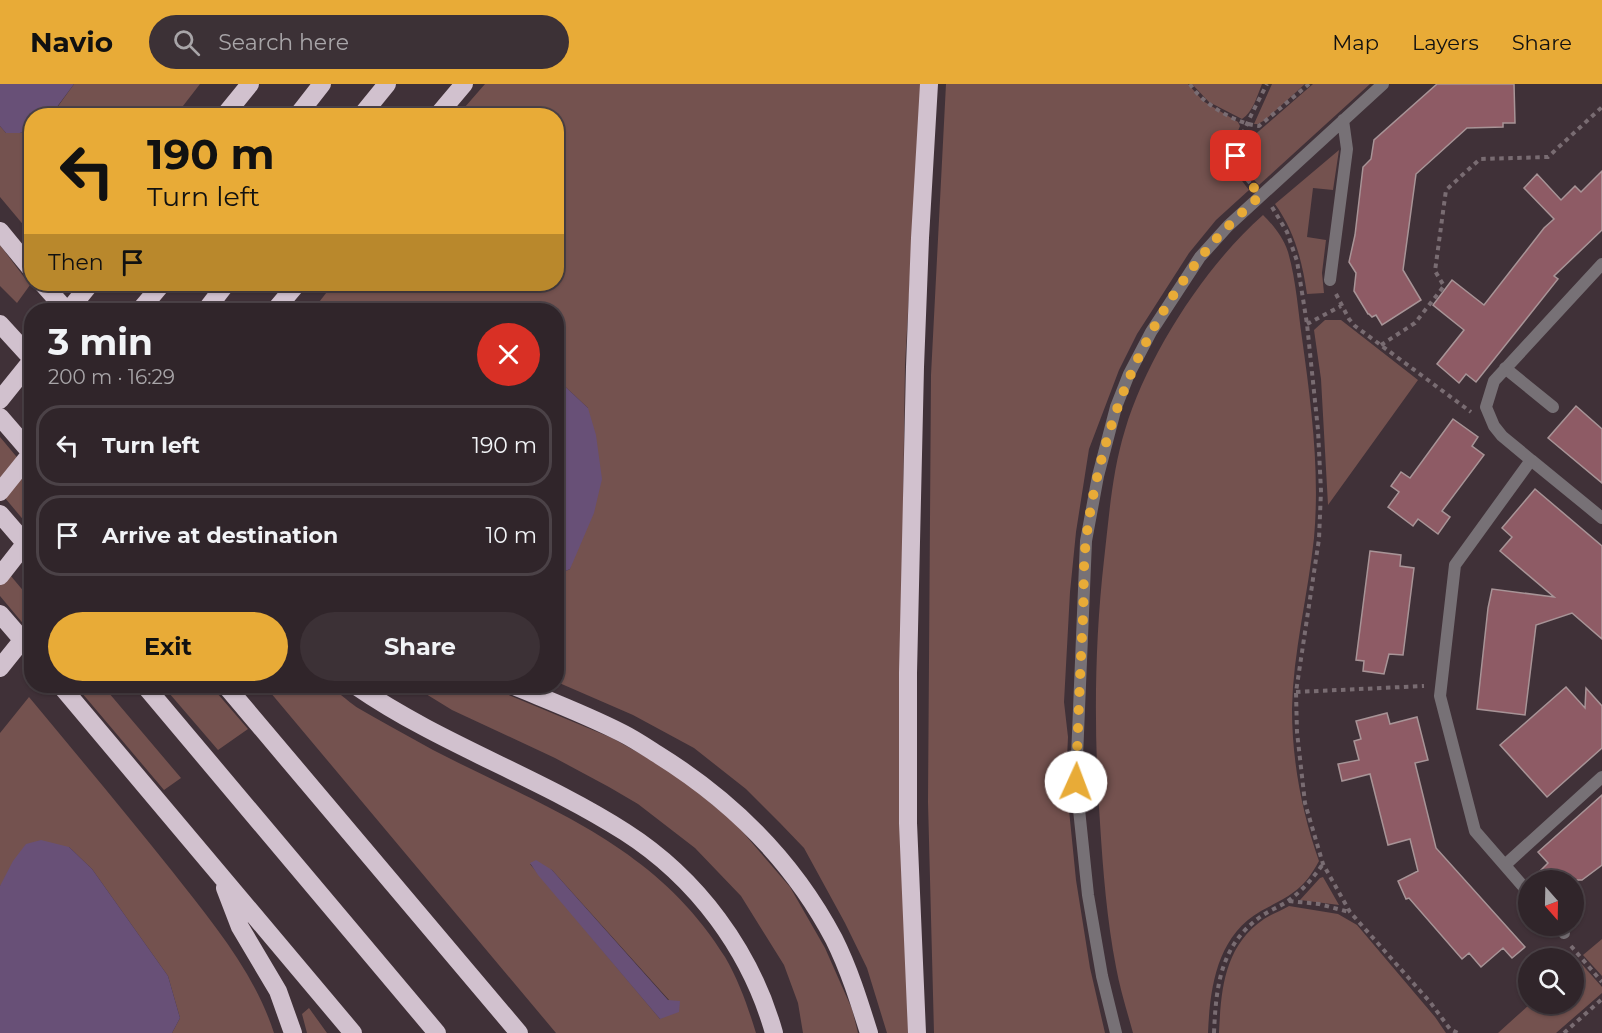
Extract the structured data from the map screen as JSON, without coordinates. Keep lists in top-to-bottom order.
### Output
{
  "north": "bottom",
  "page": {
    "header": "Navio",
    "search": "Search here",
    "nav": ["Map", "Layers", "Share"],
    "turn": ["190 m", "Turn left"],
    "then": "Then",
    "heading": ["3 min", "200 m · 16:29"],
    "list": [
      {
        "name": "Turn left",
        "value": "190 m"
      },
      {
        "name": "Arrive at destination",
        "value": "10 m"
      }
    ],
    "buttons": ["Exit", "Share"]
  }
}
